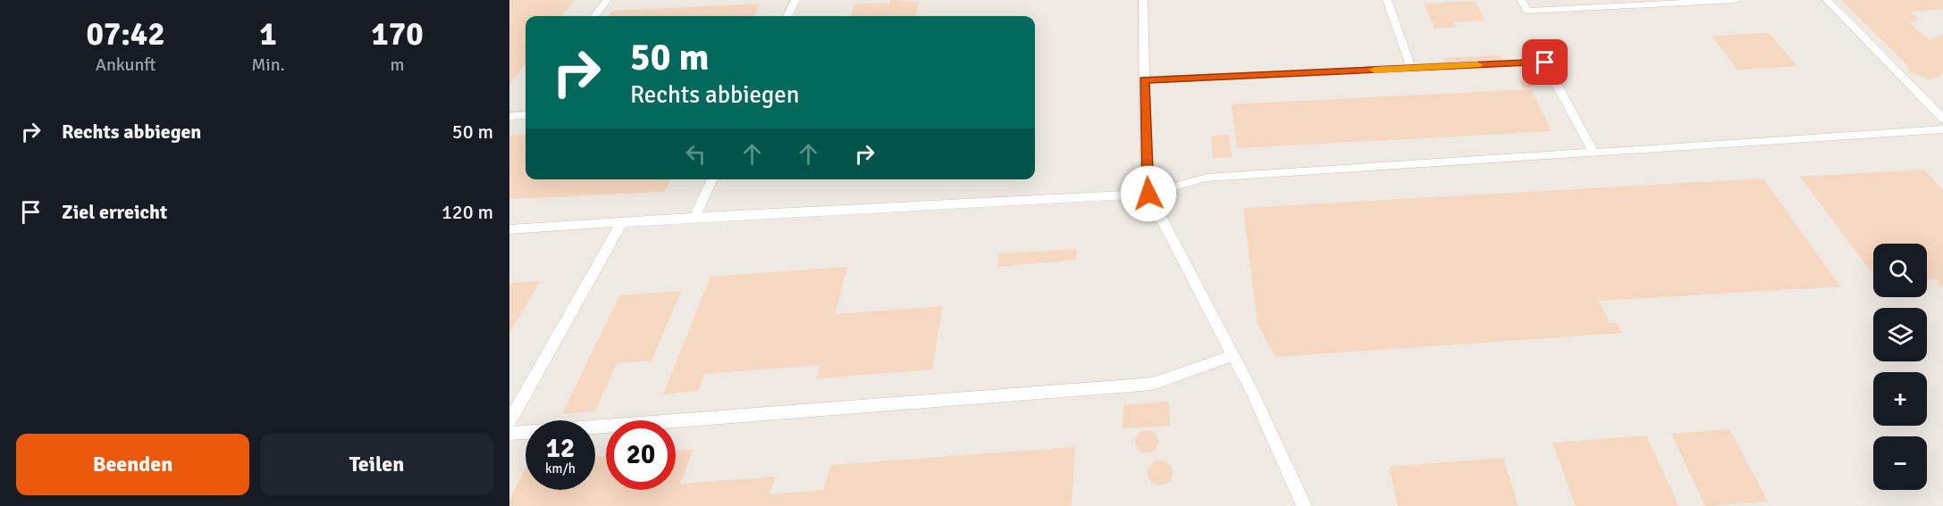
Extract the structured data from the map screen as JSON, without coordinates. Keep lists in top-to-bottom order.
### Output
{
  "page": {
    "eta": [
      "07:42",
      "Ankunft",
      "1",
      "Min.",
      "170",
      "m"
    ],
    "turn": ["50 m", "Rechts abbiegen"],
    "list": [
      {
        "name": "Rechts abbiegen",
        "value": "50 m"
      },
      {
        "name": "Ziel erreicht",
        "value": "120 m"
      }
    ],
    "map_buttons": ["+", "−"],
    "speed": "12 km/h",
    "limit": "20",
    "buttons": ["Beenden", "Teilen"]
  }
}
